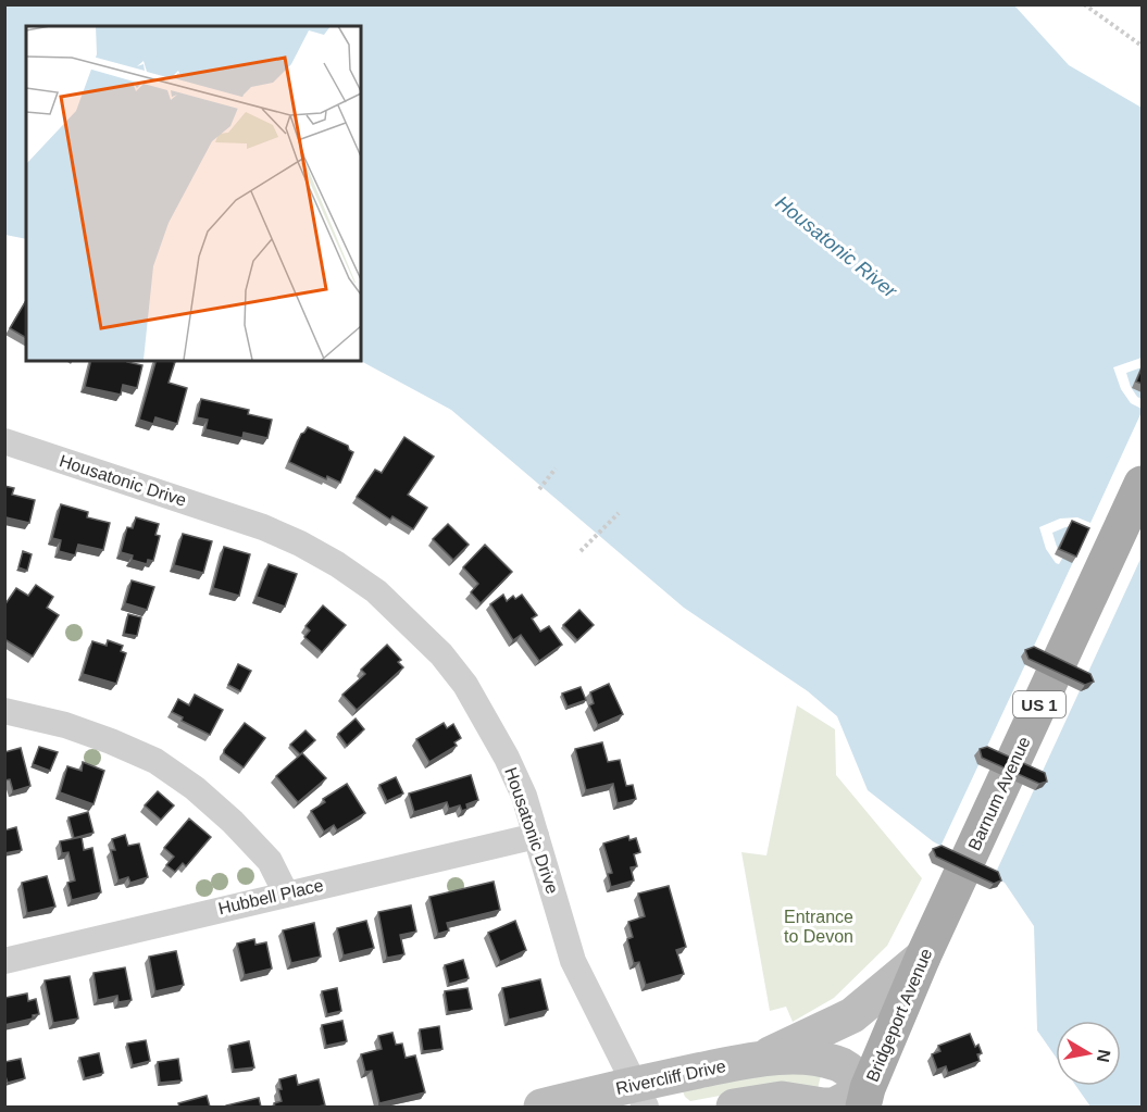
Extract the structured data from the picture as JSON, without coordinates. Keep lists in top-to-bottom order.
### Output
{
  "streets": {
    "main road": ["US 1", "Barnum Avenue", "Bridgeport Avenue"],
    "street": ["Housatonic Drive", "Hubbell Place", "Rivercliff Drive"]
  },
  "crossings": [
    ["Housatonic Drive", "Hubbell Place"],
    ["Housatonic Drive", "Rivercliff Drive"],
    ["Barnum Avenue", "Bridgeport Avenue"],
    ["Barnum Avenue", "Rivercliff Drive"],
    ["Bridgeport Avenue", "Rivercliff Drive"]
  ],
  "water": ["Housatonic River"],
  "parks": ["Entrance to Devon"],
  "north": "right"
}
